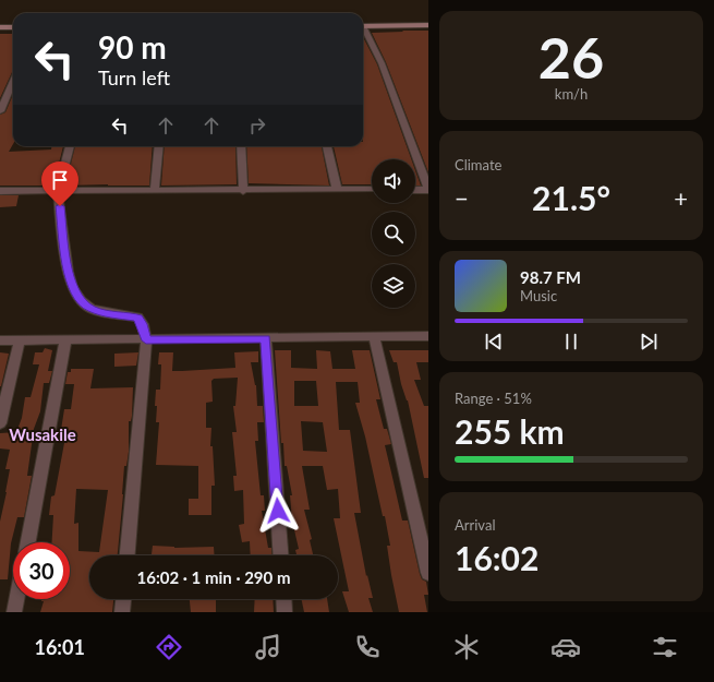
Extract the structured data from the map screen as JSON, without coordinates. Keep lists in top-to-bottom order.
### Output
{
  "districts": ["Wusakile"],
  "page": {
    "tile": [
      ["26", "km/h"],
      "Climate",
      ["Range · 51%", "255 km"],
      ["Arrival", "16:02"]
    ],
    "turn": ["90 m", "Turn left"],
    "heat": ["−", "21.5°", "+"],
    "song": ["98.7 FM", "Music"],
    "limit": "30",
    "trip": "16:02 · 1 min · 290 m",
    "tabs": "16:01"
  }
}
